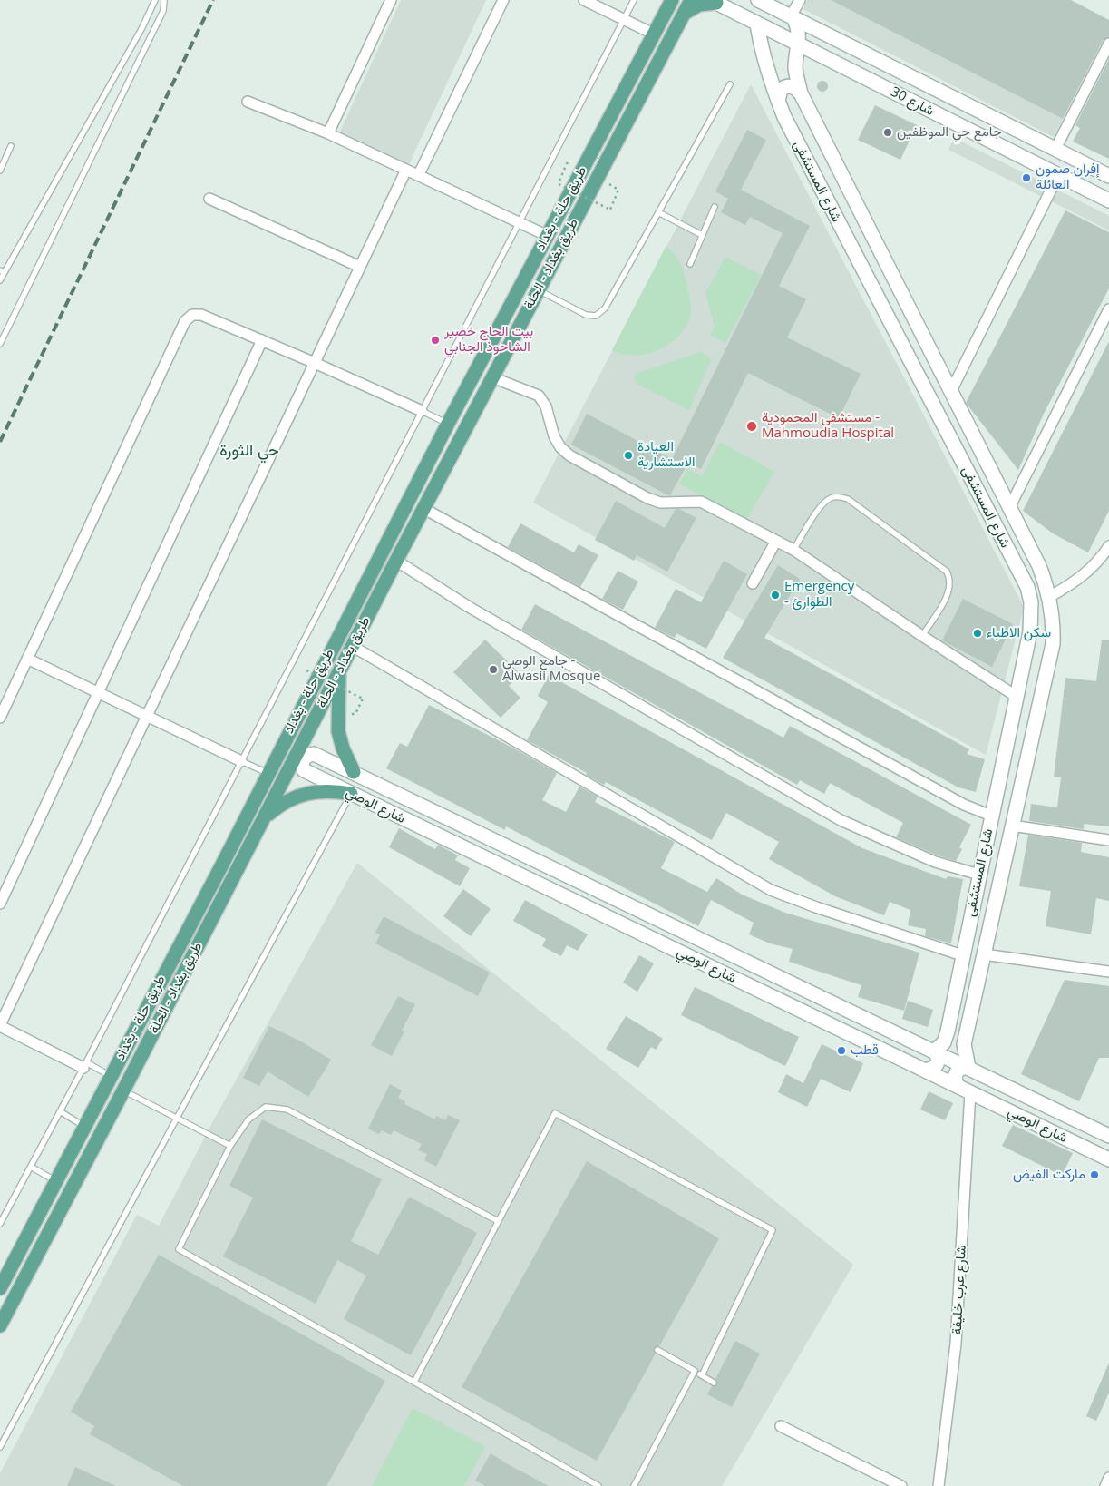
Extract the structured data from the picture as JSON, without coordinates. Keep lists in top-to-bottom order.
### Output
{
  "streets": {
    "main road": ["طريق حلة - بغداد", "طريق بغداد - الحلة"],
    "street": [
      "شارع 30",
      "شارع المستشفى",
      "شارع الوصي",
      "شارع عرب خليفة"
    ]
  },
  "crossings": [
    ["شارع 30", "شارع المستشفى"],
    ["شارع المستشفى", "شارع الوصي"],
    ["شارع الوصي", "شارع عرب خليفة"]
  ],
  "districts": ["حي الثورة"],
  "places": [
    "جامع حي الموظفين",
    "إفران صمون العائلة",
    "بيت الحاج خضير الشاحوذ الجنابي",
    "مستشفى المحمودية - Mahmoudia Hospital",
    "العيادة الاستشارية",
    "Emergency - الطوارئ",
    "سكن الاطباء",
    "جامع الوصي - Alwasii Mosque",
    "قطب",
    "ماركت الفيض"
  ]
}
